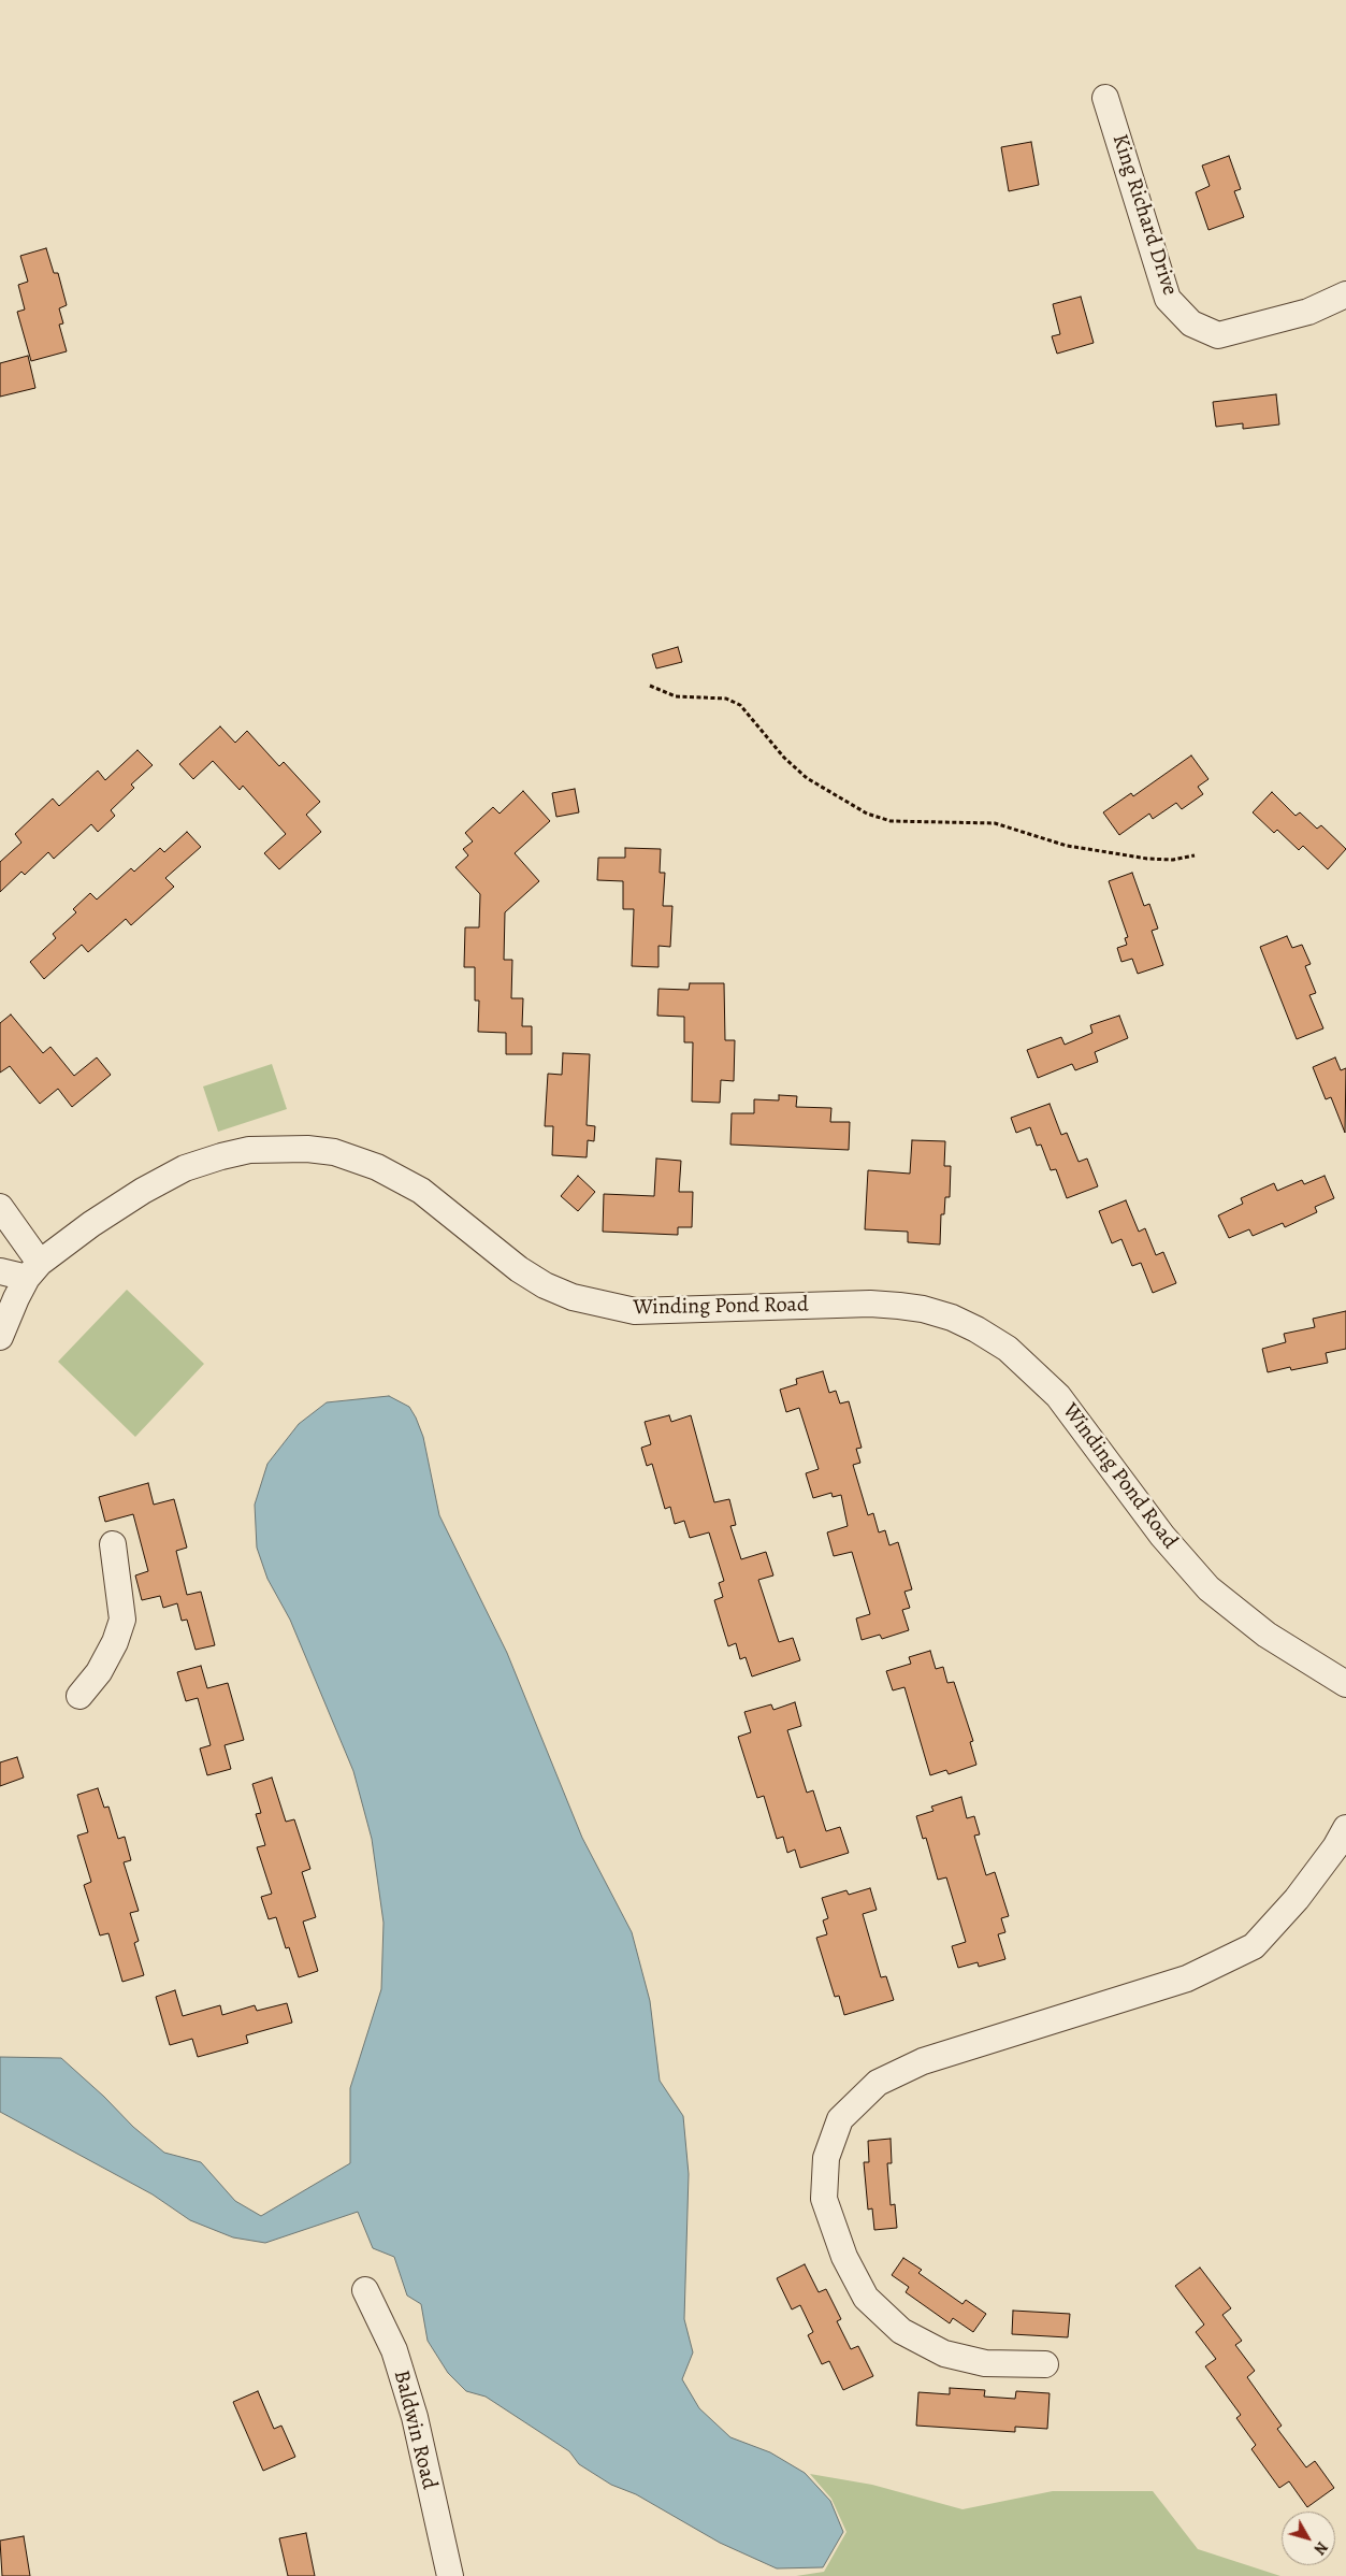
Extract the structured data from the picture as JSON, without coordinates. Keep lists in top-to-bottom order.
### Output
{
  "streets": {
    "street": ["King Richard Drive", "Winding Pond Road", "Baldwin Road"]
  },
  "north": "bottom right"
}
